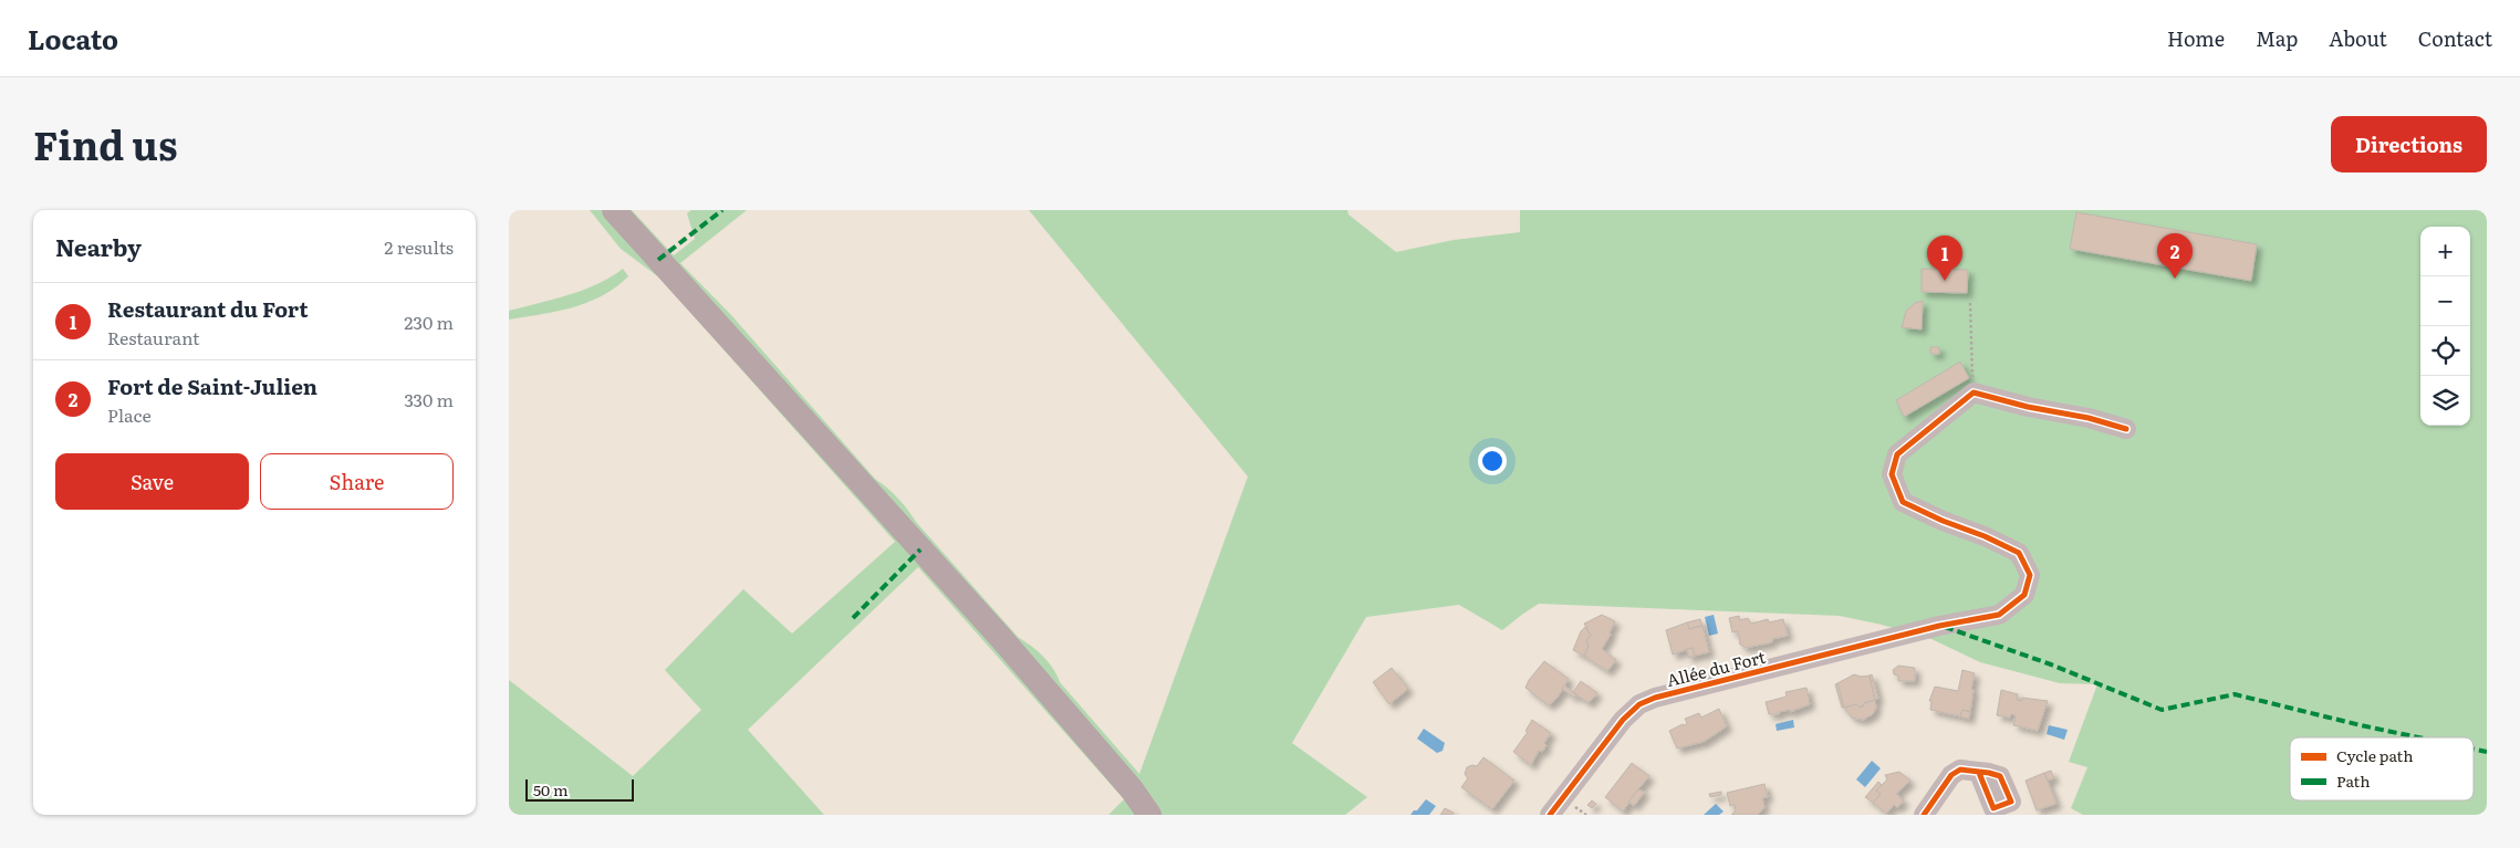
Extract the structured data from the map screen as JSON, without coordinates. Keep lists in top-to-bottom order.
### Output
{
  "streets": {
    "street": ["Allée du Fort"]
  },
  "legend": ["Cycle path", "Path"],
  "scale_bar": "50 m",
  "page": {
    "header": "Locato",
    "nav": [
      "Home",
      "Map",
      "About",
      "Contact"
    ],
    "title": "Find us",
    "buttons": [
      "Directions",
      ["Save", "Share"]
    ],
    "heading": ["Nearby", "2 results"],
    "map_buttons": ["+", "−"],
    "pins": ["2", "1"],
    "list": [
      {
        "mark": "1",
        "name": "Restaurant du Fort",
        "note": "Restaurant",
        "value": "230 m"
      },
      {
        "mark": "2",
        "name": "Fort de Saint-Julien",
        "note": "Place",
        "value": "330 m"
      }
    ],
    "scale": "50 m"
  }
}
